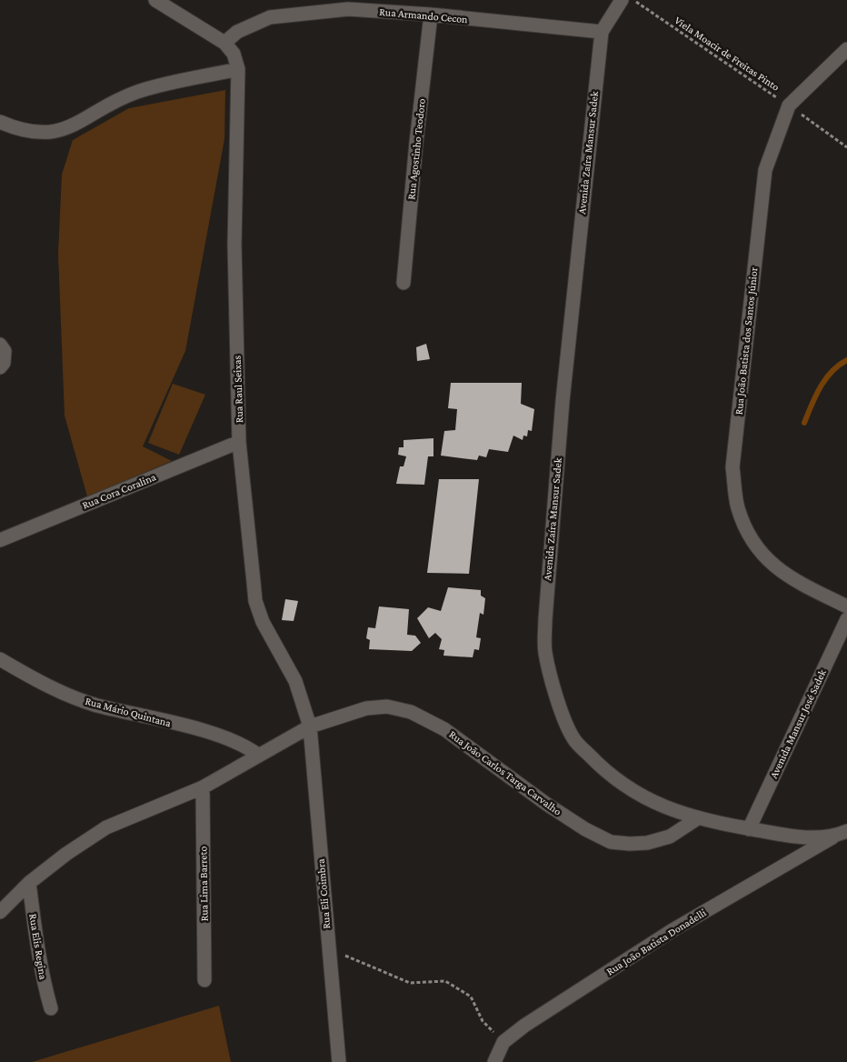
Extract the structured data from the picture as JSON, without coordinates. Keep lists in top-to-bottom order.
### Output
{
  "streets": {
    "street": [
      "Rua Armando Cecon",
      "Rua Agostinho Teodoro",
      "Avenida Zaíra Mansur Sadek",
      "Rua João Batista dos Santos Júnior",
      "Rua Raul Seixas",
      "Rua Cora Coralina",
      "Rua Mário Quintana",
      "Avenida Mansur José Sadek",
      "Rua João Carlos Targa Carvalho",
      "Rua Lima Barreto",
      "Rua Eli Coimbra",
      "Rua João Batista Donadelli",
      "Rua Elis Regina"
    ],
    "path": ["Viela Moacir de Freitas Pinto"]
  },
  "crossings": [
    ["Rua Armando Cecon", "Rua Agostinho Teodoro"],
    ["Rua Armando Cecon", "Avenida Zaíra Mansur Sadek"],
    ["Rua Armando Cecon", "Rua Raul Seixas"],
    ["Viela Moacir de Freitas Pinto", "Rua João Batista dos Santos Júnior"],
    ["Avenida Zaíra Mansur Sadek", "Avenida Mansur José Sadek"],
    ["Avenida Zaíra Mansur Sadek", "Rua João Carlos Targa Carvalho"],
    ["Avenida Zaíra Mansur Sadek", "Rua João Batista Donadelli"],
    ["Rua Raul Seixas", "Rua Cora Coralina"],
    ["Rua Raul Seixas", "Rua João Carlos Targa Carvalho"],
    ["Rua Raul Seixas", "Rua Eli Coimbra"],
    ["Rua Mário Quintana", "Rua João Carlos Targa Carvalho"],
    ["Rua João Carlos Targa Carvalho", "Rua Lima Barreto"],
    ["Rua João Carlos Targa Carvalho", "Rua Eli Coimbra"],
    ["Rua João Carlos Targa Carvalho", "Rua Elis Regina"]
  ]
}
